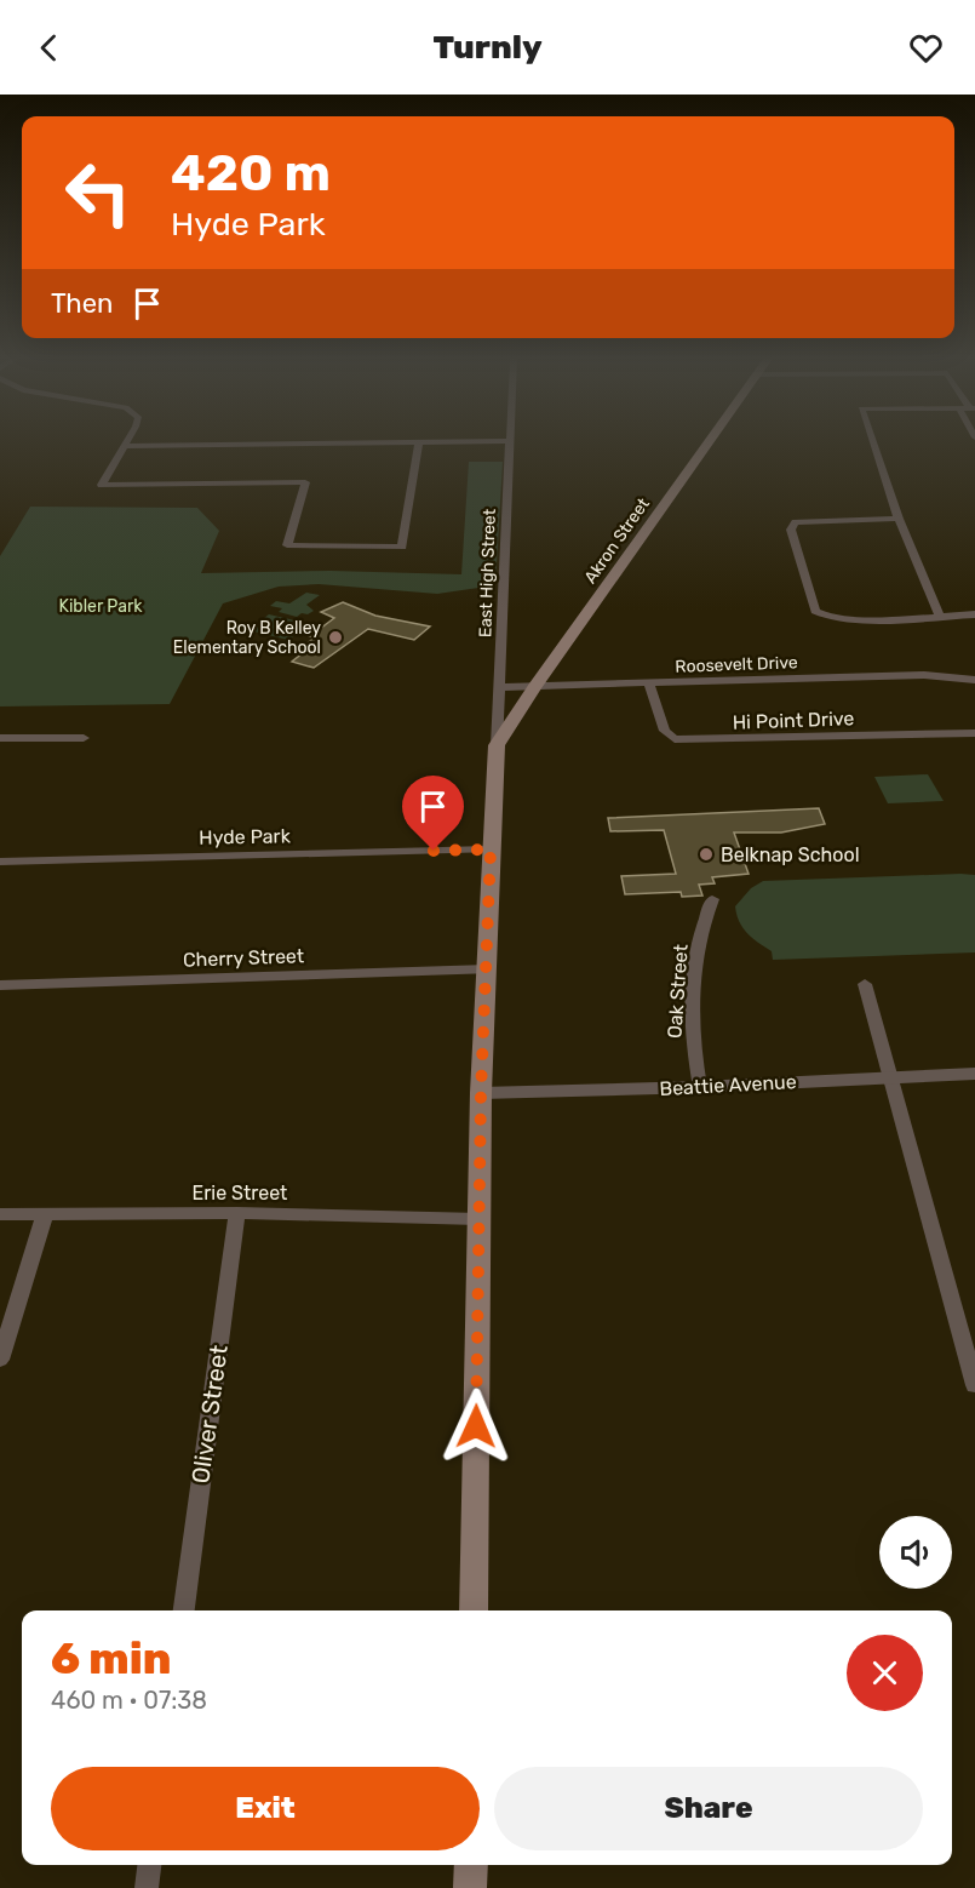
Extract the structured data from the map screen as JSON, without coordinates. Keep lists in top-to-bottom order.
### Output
{
  "streets": {
    "main road": ["Akron Street"],
    "street": [
      "East High Street",
      "Roosevelt Drive",
      "Hi Point Drive",
      "Hyde Park",
      "Cherry Street",
      "Oak Street",
      "Beattie Avenue",
      "Erie Street",
      "Oliver Street"
    ]
  },
  "crossings": [
    ["Akron Street", "East High Street"],
    ["Akron Street", "Roosevelt Drive"],
    ["East High Street", "Roosevelt Drive"],
    ["Roosevelt Drive", "Hi Point Drive"],
    ["Oak Street", "Beattie Avenue"],
    ["Erie Street", "Oliver Street"]
  ],
  "parks": ["Kibler Park"],
  "places": ["Roy B Kelley Elementary School", "Belknap School"],
  "page": {
    "header": "Turnly",
    "turn": ["420 m", "Hyde Park"],
    "then": "Then",
    "heading": ["6 min", "460 m · 07:38"],
    "buttons": ["Exit", "Share"]
  }
}
